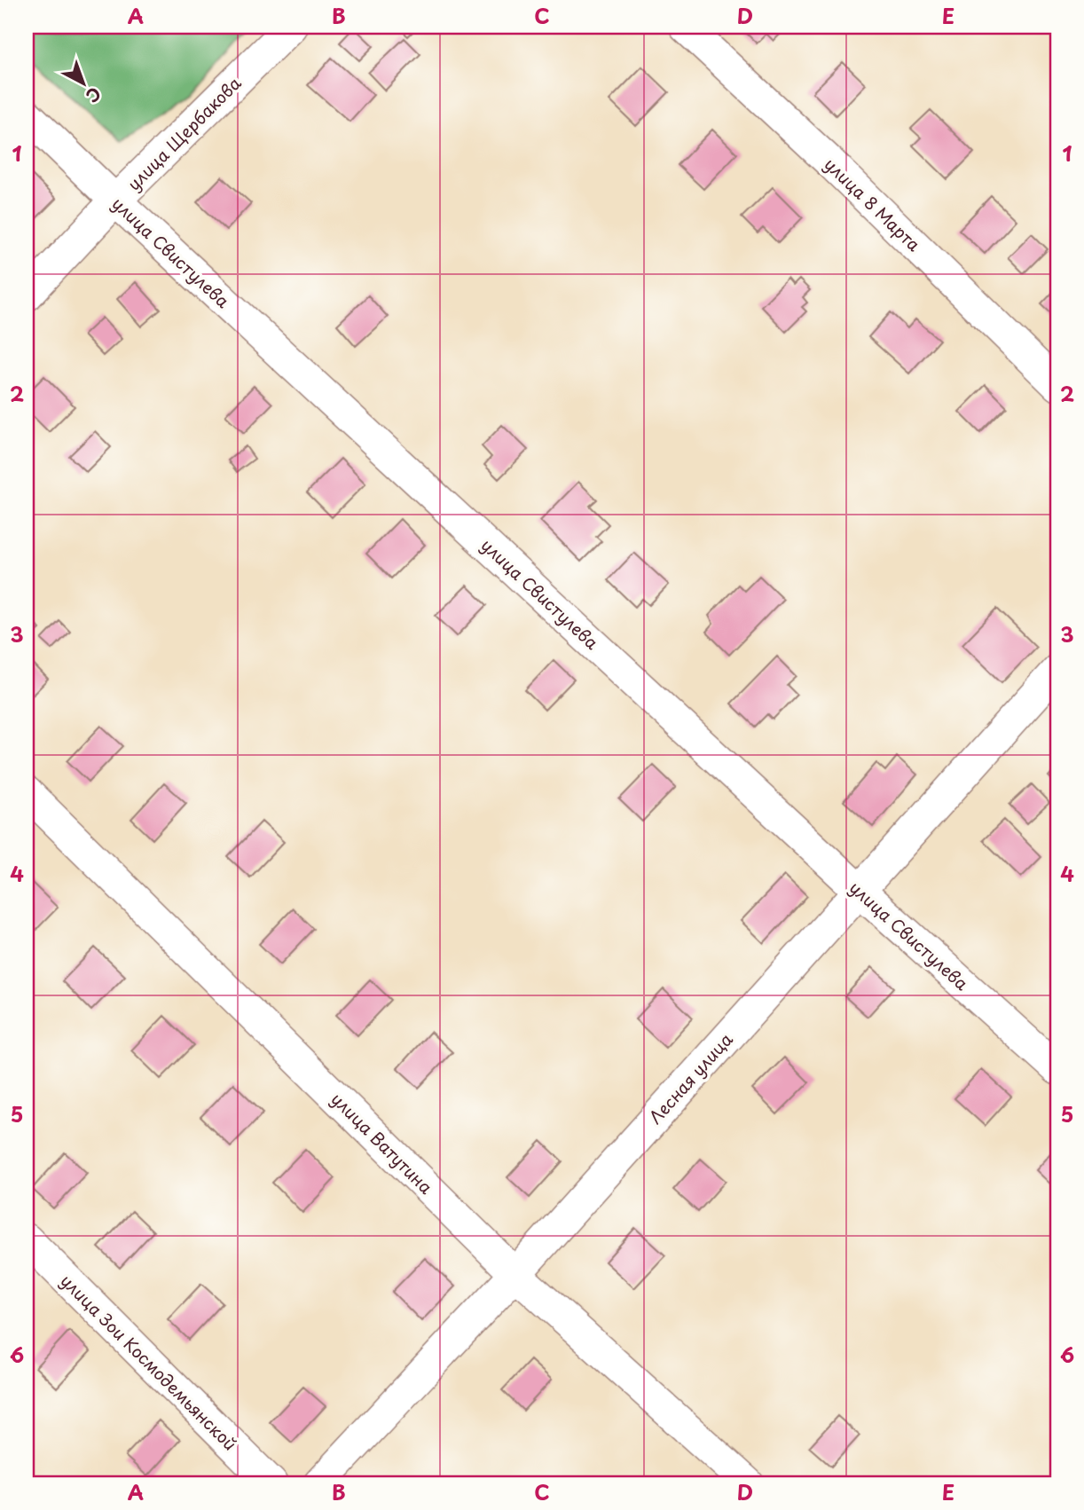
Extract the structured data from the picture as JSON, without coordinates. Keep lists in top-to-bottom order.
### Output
{
  "streets": {
    "street": [
      "улица Щербакова",
      "улица 8 Марта",
      "улица Свистулева",
      "Лесная улица",
      "улица Ватутина",
      "улица Зои Космодемьянской"
    ]
  },
  "crossings": [
    ["улица Щербакова", "улица Свистулева"],
    ["улица Свистулева", "Лесная улица"],
    ["Лесная улица", "улица Ватутина"]
  ],
  "north": "bottom right",
  "grid": {
    "columns": [
      "A",
      "B",
      "C",
      "D",
      "E"
    ],
    "rows": [
      "1",
      "2",
      "3",
      "4",
      "5",
      "6"
    ]
  }
}
